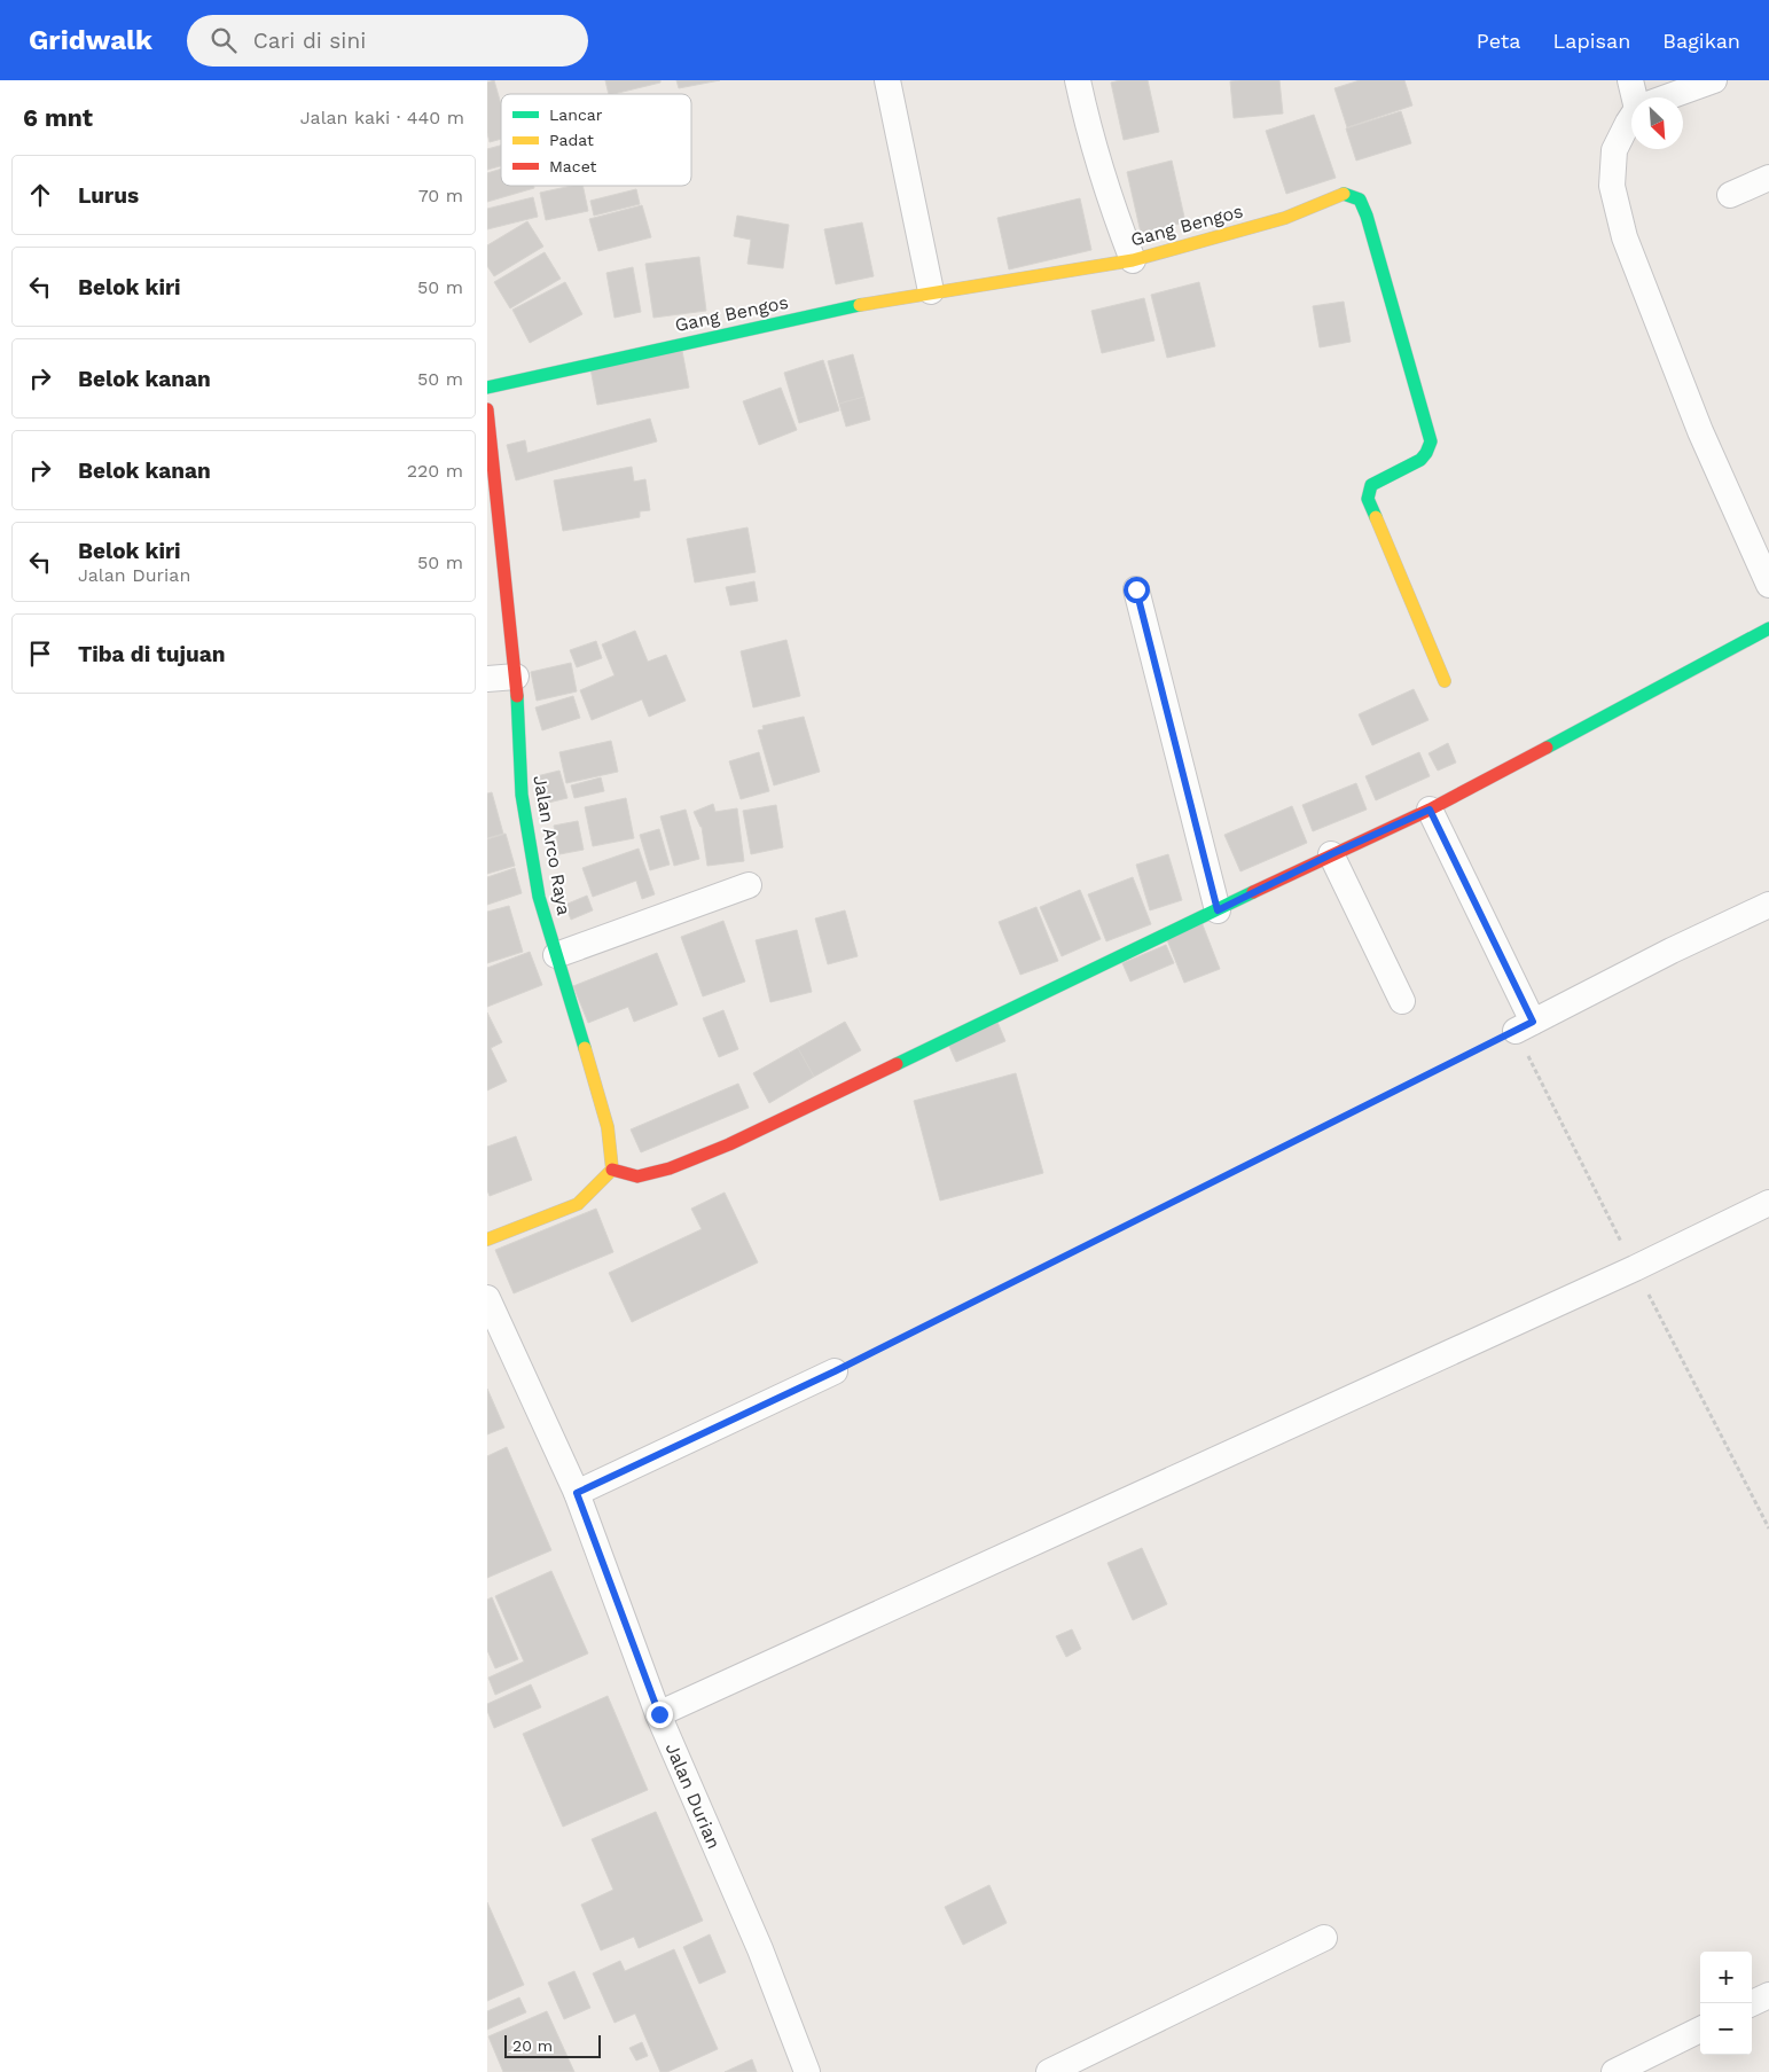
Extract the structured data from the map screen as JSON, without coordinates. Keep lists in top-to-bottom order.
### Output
{
  "streets": {
    "street": ["Gang Bengos", "Jalan Arco Raya", "Jalan Durian"]
  },
  "legend": ["Lancar", "Padat", "Macet"],
  "scale_bar": "20 m",
  "north": "bottom right",
  "page": {
    "header": "Gridwalk",
    "search": "Cari di sini",
    "nav": ["Peta", "Lapisan", "Bagikan"],
    "heading": ["6 mnt", "Jalan kaki · 440 m"],
    "list": [
      ["Lurus", "70 m"],
      ["Belok kiri", "50 m"],
      ["Belok kanan", "50 m"],
      ["Belok kanan", "220 m"],
      ["Belok kiri", "Jalan Durian", "50 m"],
      "Tiba di tujuan"
    ],
    "map_buttons": ["+", "−"],
    "scale": "20 m"
  }
}
